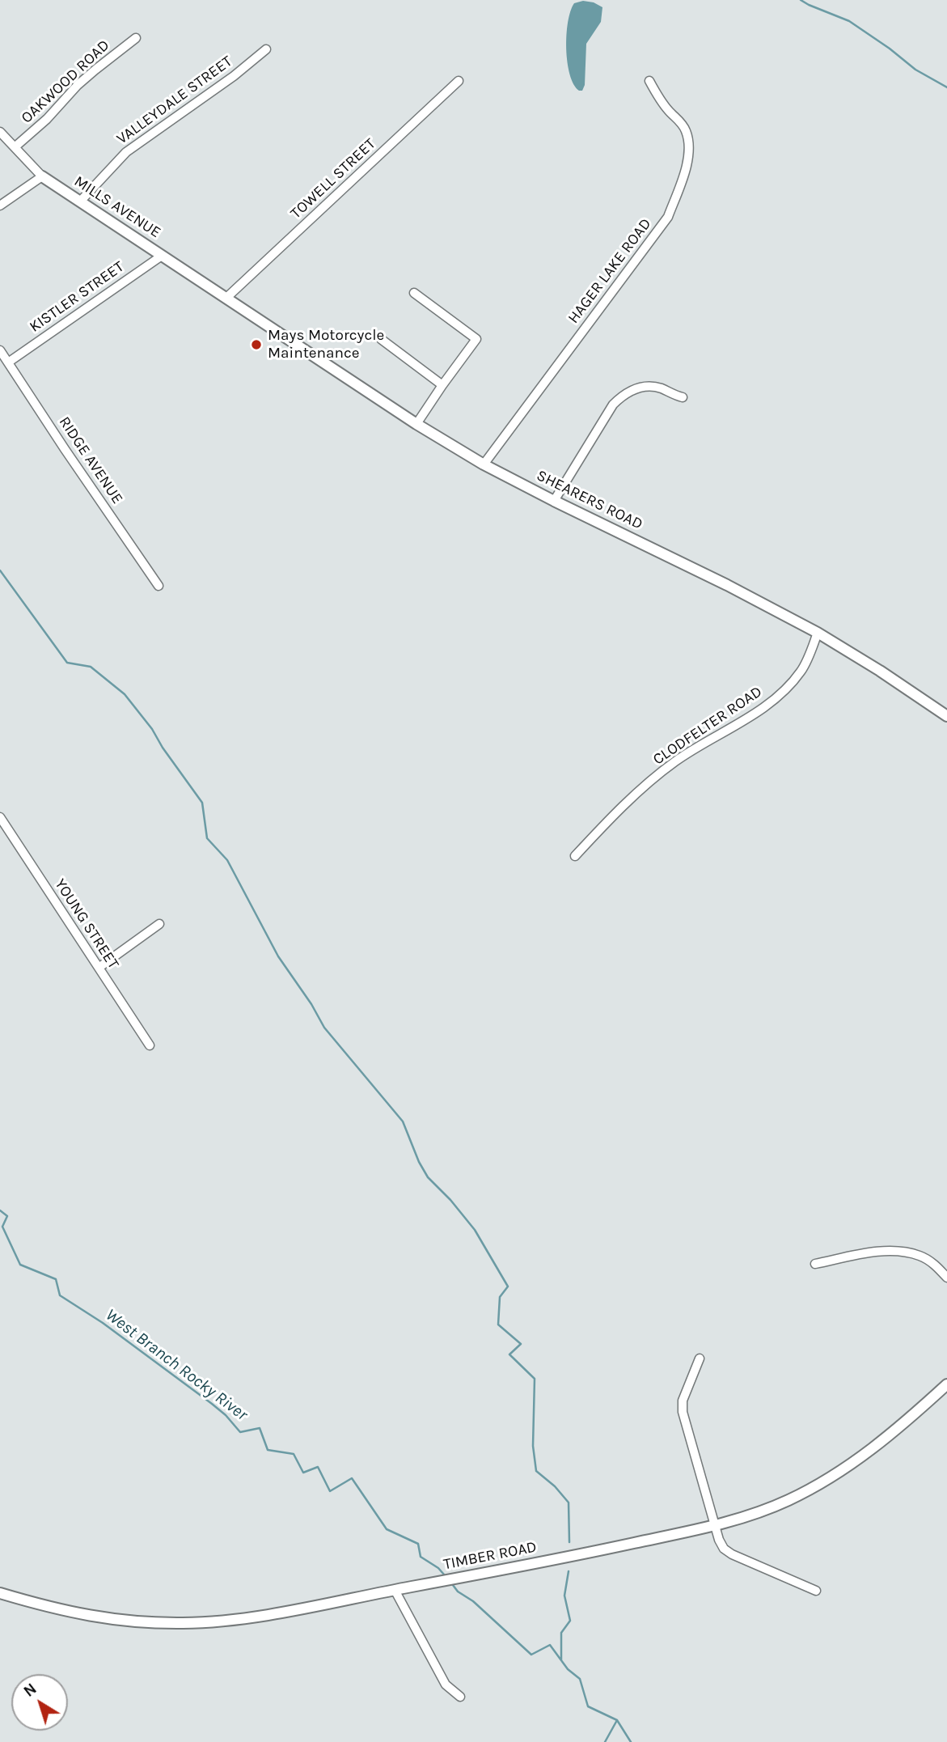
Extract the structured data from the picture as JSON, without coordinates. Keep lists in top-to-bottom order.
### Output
{
  "streets": {
    "street": [
      "OAKWOOD ROAD",
      "VALLEYDALE STREET",
      "TOWELL STREET",
      "MILLS AVENUE",
      "HAGER LAKE ROAD",
      "KISTLER STREET",
      "RIDGE AVENUE",
      "SHEARERS ROAD",
      "CLODFELTER ROAD",
      "YOUNG STREET",
      "TIMBER ROAD"
    ]
  },
  "crossings": [
    ["OAKWOOD ROAD", "MILLS AVENUE"],
    ["VALLEYDALE STREET", "MILLS AVENUE"],
    ["TOWELL STREET", "MILLS AVENUE"],
    ["TOWELL STREET", "SHEARERS ROAD"],
    ["MILLS AVENUE", "KISTLER STREET"],
    ["MILLS AVENUE", "SHEARERS ROAD"],
    ["HAGER LAKE ROAD", "SHEARERS ROAD"],
    ["KISTLER STREET", "RIDGE AVENUE"],
    ["SHEARERS ROAD", "CLODFELTER ROAD"]
  ],
  "water": ["West Branch Rocky River"],
  "places": ["Mays Motorcycle Maintenance"],
  "north": "top left"
}
